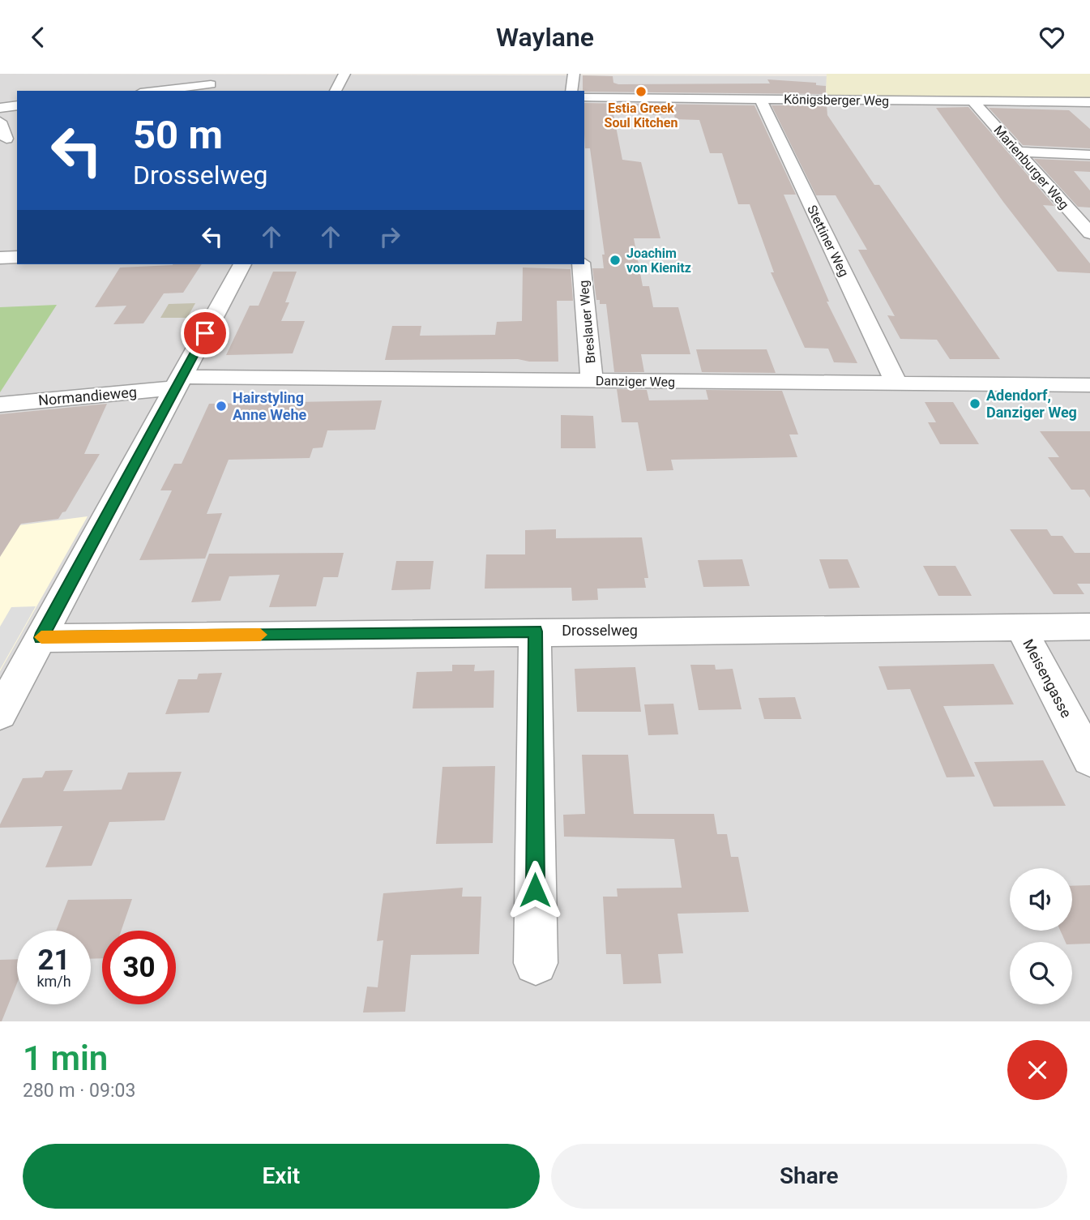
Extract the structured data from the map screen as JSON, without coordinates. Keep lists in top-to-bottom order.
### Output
{
  "streets": {
    "street": [
      "Königsberger Weg",
      "Marienburger Weg",
      "Stettiner Weg",
      "Breslauer Weg",
      "Danziger Weg",
      "Normandieweg",
      "Drosselweg",
      "Meisengasse"
    ]
  },
  "crossings": [
    ["Königsberger Weg", "Marienburger Weg"],
    ["Königsberger Weg", "Stettiner Weg"],
    ["Stettiner Weg", "Danziger Weg"],
    ["Breslauer Weg", "Danziger Weg"],
    ["Danziger Weg", "Normandieweg"],
    ["Drosselweg", "Meisengasse"]
  ],
  "places": [
    "Estia Greek Soul Kitchen",
    "Joachim von Kienitz",
    "Adendorf, Danziger Weg",
    "Hairstyling Anne Wehe"
  ],
  "page": {
    "header": "Waylane",
    "turn": ["50 m", "Drosselweg"],
    "speed": "21 km/h",
    "limit": "30",
    "heading": ["1 min", "280 m · 09:03"],
    "buttons": ["Exit", "Share"]
  }
}
